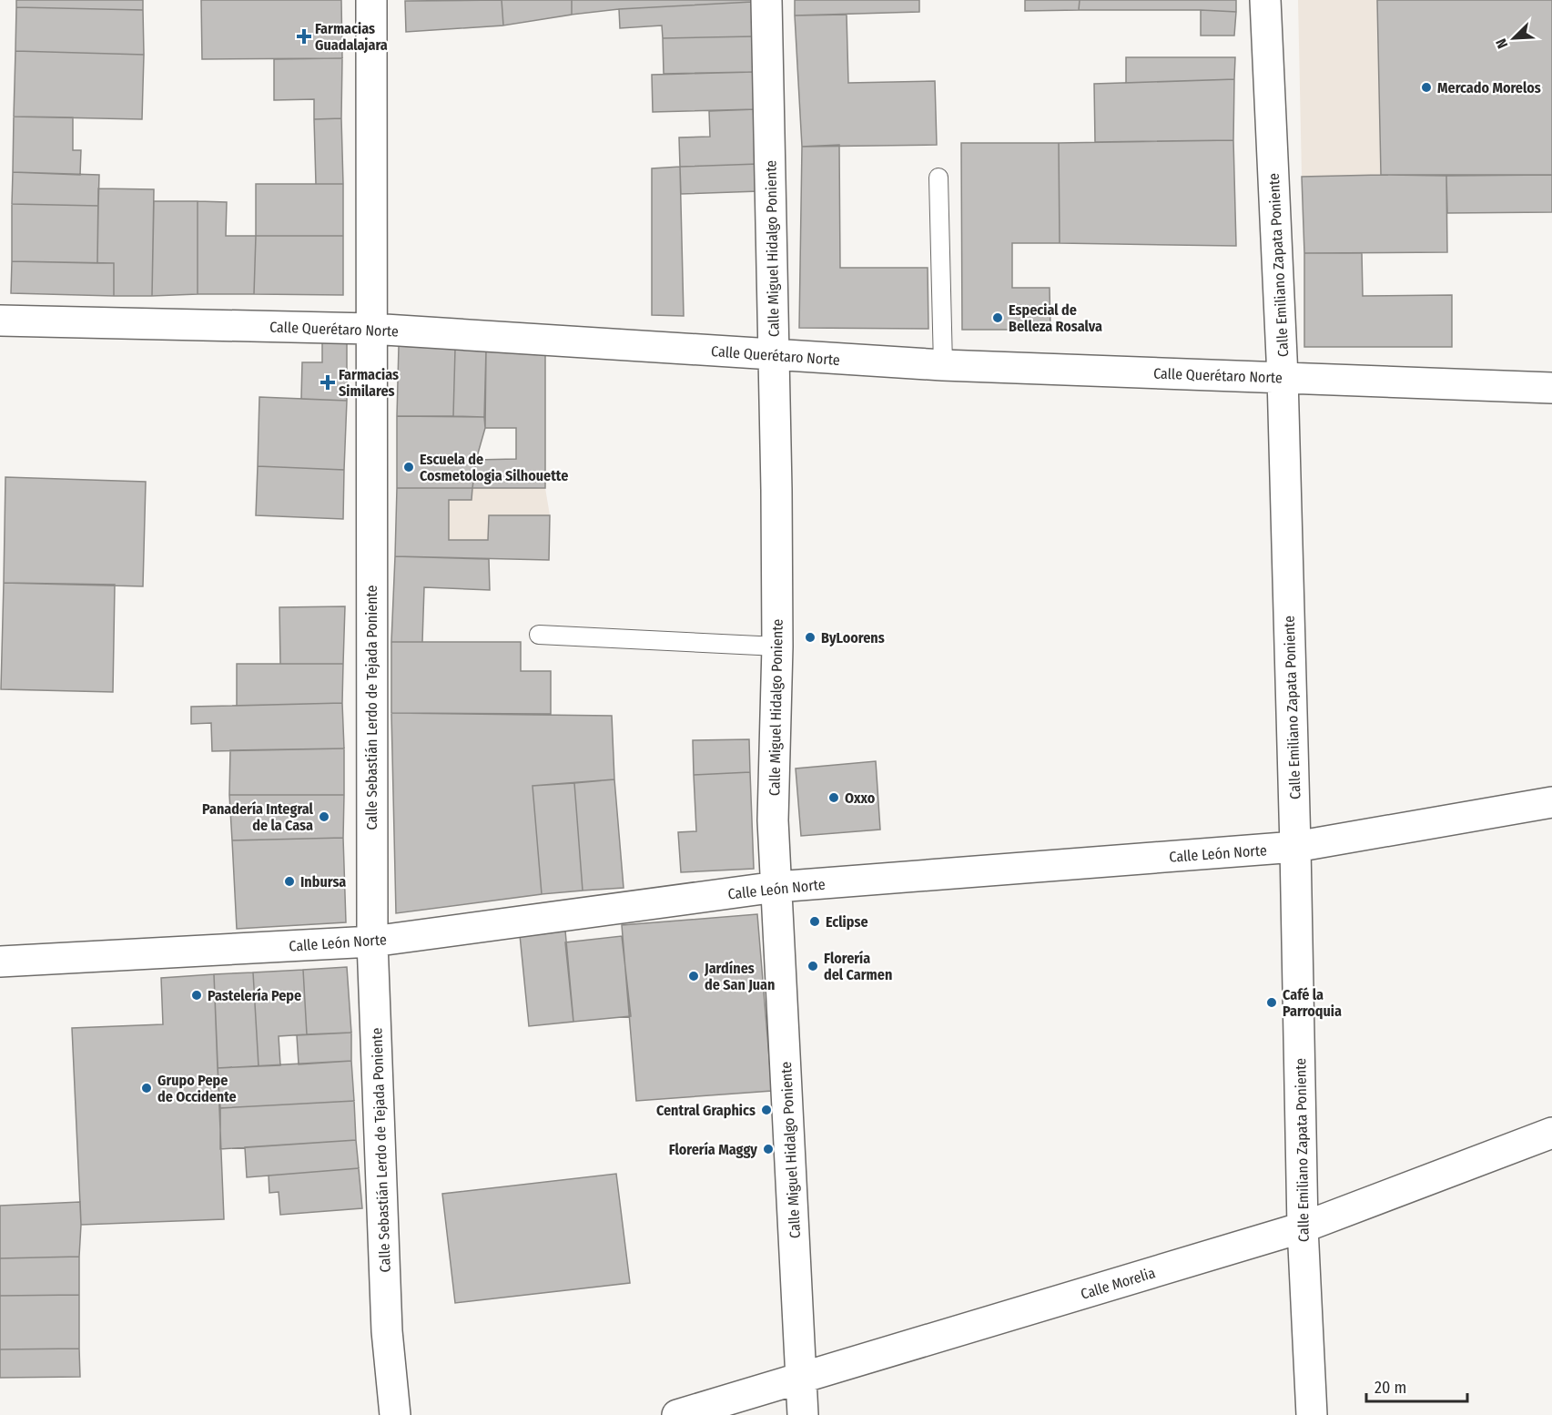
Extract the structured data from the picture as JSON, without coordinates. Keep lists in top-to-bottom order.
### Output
{
  "streets": {
    "street": [
      "Calle Miguel Hidalgo Poniente",
      "Calle Emiliano Zapata Poniente",
      "Calle Querétaro Norte",
      "Calle Sebastián Lerdo de Tejada Poniente",
      "Calle León Norte",
      "Calle Morelia"
    ]
  },
  "crossings": [
    ["Calle Miguel Hidalgo Poniente", "Calle Querétaro Norte"],
    ["Calle Miguel Hidalgo Poniente", "Calle León Norte"],
    ["Calle Miguel Hidalgo Poniente", "Calle Morelia"],
    ["Calle Emiliano Zapata Poniente", "Calle Querétaro Norte"],
    ["Calle Emiliano Zapata Poniente", "Calle León Norte"],
    ["Calle Emiliano Zapata Poniente", "Calle Morelia"],
    ["Calle Querétaro Norte", "Calle Sebastián Lerdo de Tejada Poniente"],
    ["Calle Sebastián Lerdo de Tejada Poniente", "Calle León Norte"]
  ],
  "places": {
    "health": ["Farmacias Guadalajara", "Farmacias Similares"],
    "other": [
      "Mercado Morelos",
      "Especial de Belleza Rosalva",
      "Escuela de Cosmetologia Silhouette",
      "ByLoorens",
      "Oxxo",
      "Panadería Integral de la Casa",
      "Inbursa",
      "Eclipse",
      "Florería del Carmen",
      "Jardínes de San Juan",
      "Pastelería Pepe",
      "Café la Parroquia",
      "Grupo Pepe de Occidente",
      "Central Graphics",
      "Florería Maggy"
    ]
  },
  "scale_bar": "20 m",
  "north": "bottom left"
}
